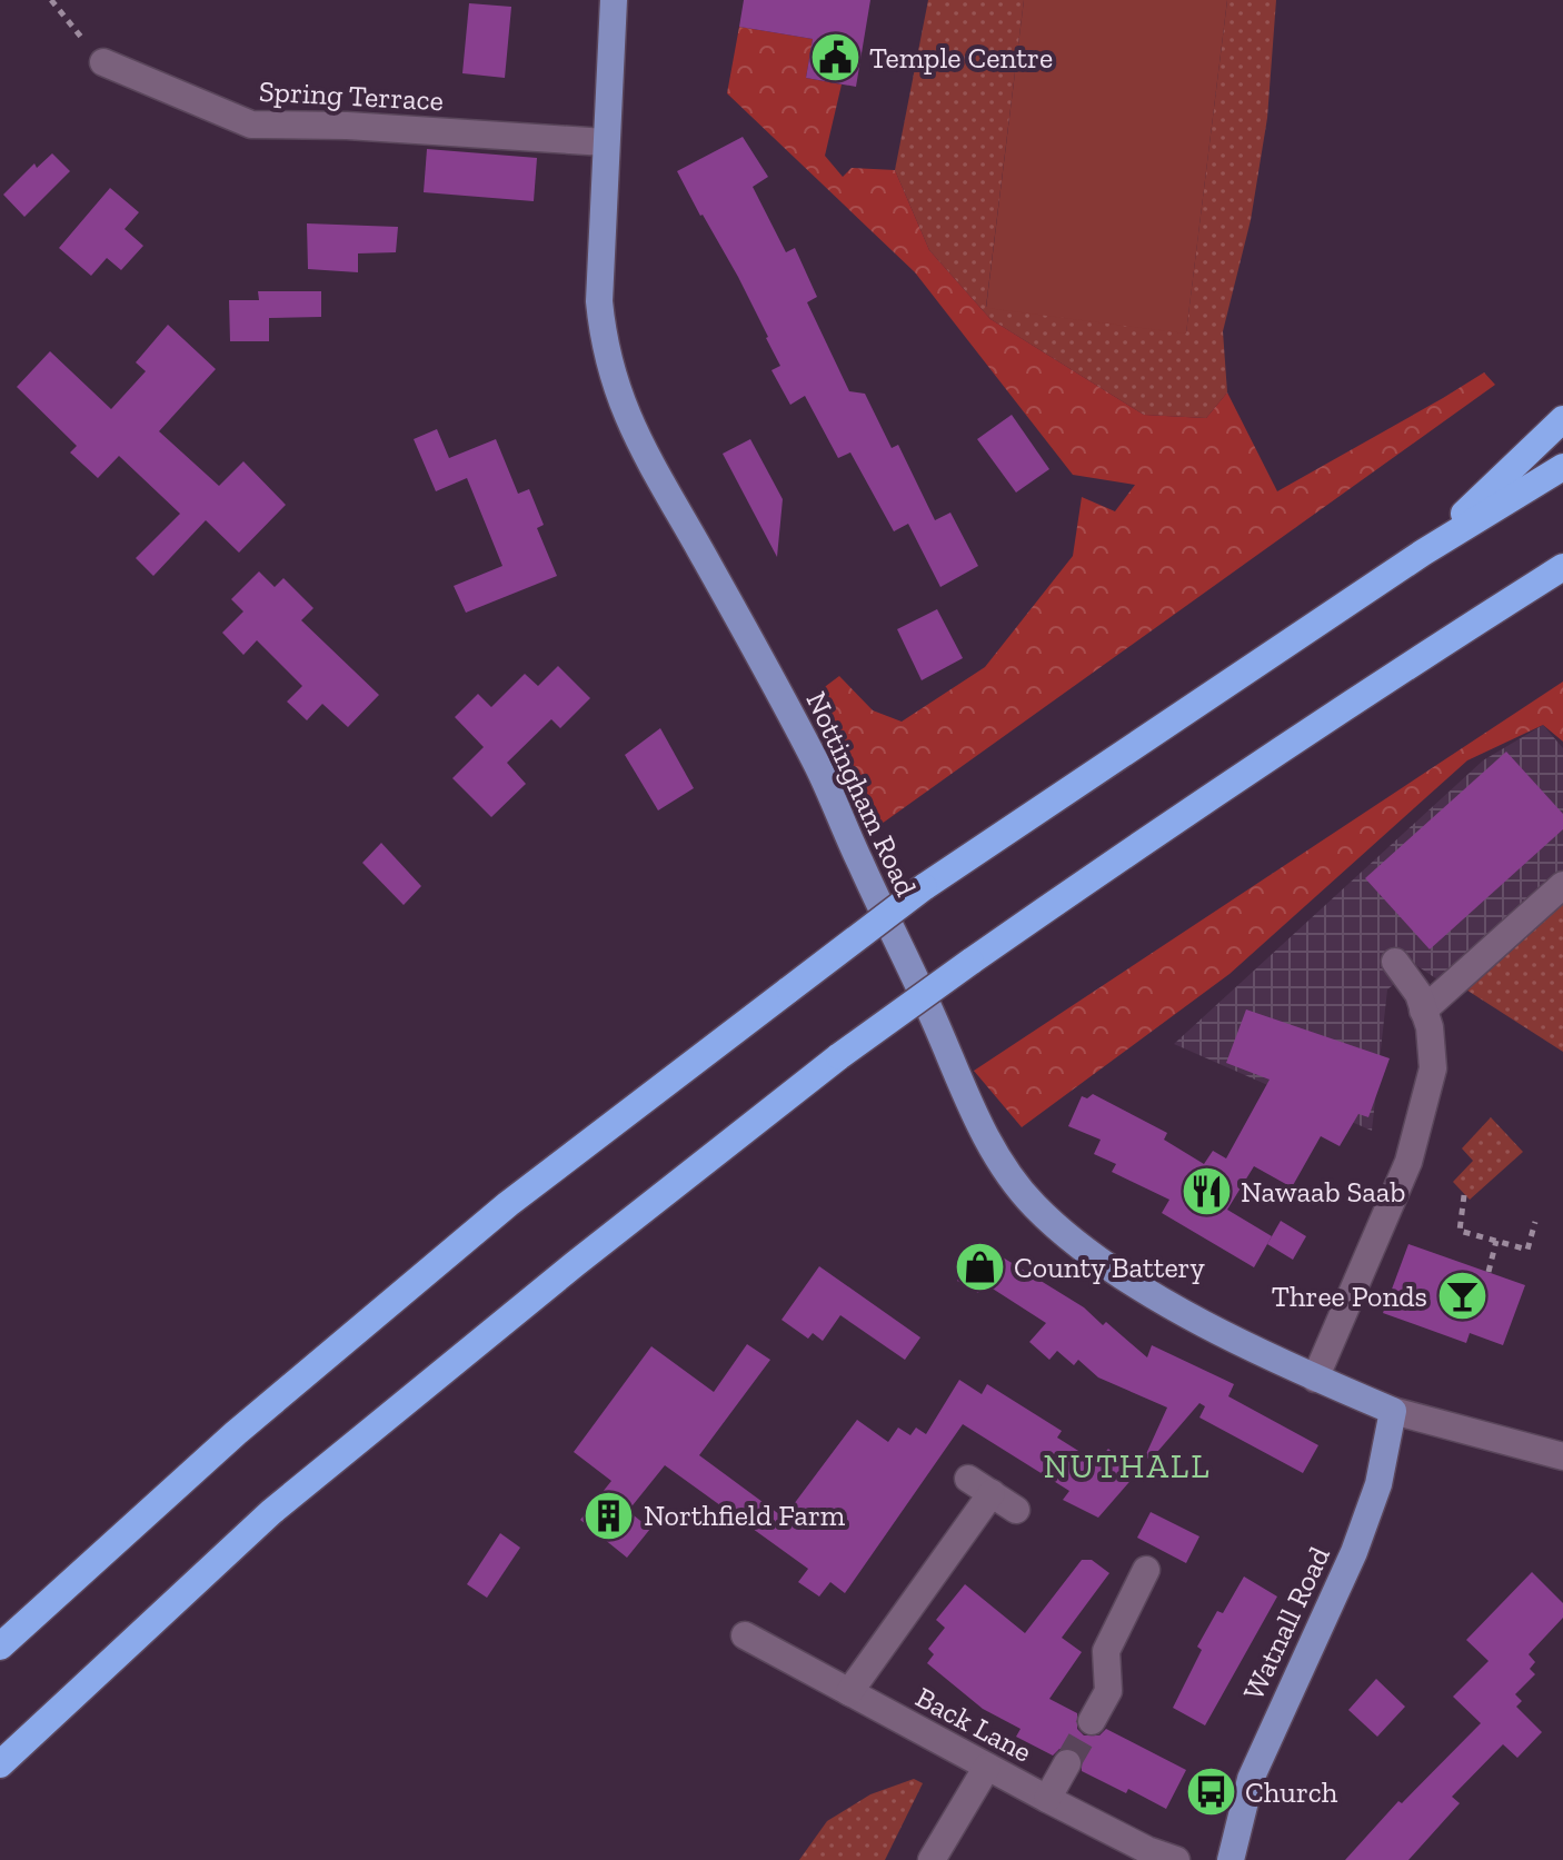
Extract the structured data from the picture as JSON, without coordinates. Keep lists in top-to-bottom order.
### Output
{
  "streets": {
    "main road": ["Nottingham Road", "Watnall Road"],
    "street": ["Spring Terrace", "Back Lane"]
  },
  "crossings": [
    ["Spring Terrace", "Nottingham Road"],
    ["Nottingham Road", "Watnall Road"]
  ],
  "districts": ["NUTHALL"],
  "places": {
    "public building": ["Temple Centre"],
    "restaurant": ["Nawaab Saab"],
    "shop": ["County Battery"],
    "bar": ["Three Ponds"],
    "building": ["Northfield Farm"],
    "bus stop": ["Church"]
  }
}
